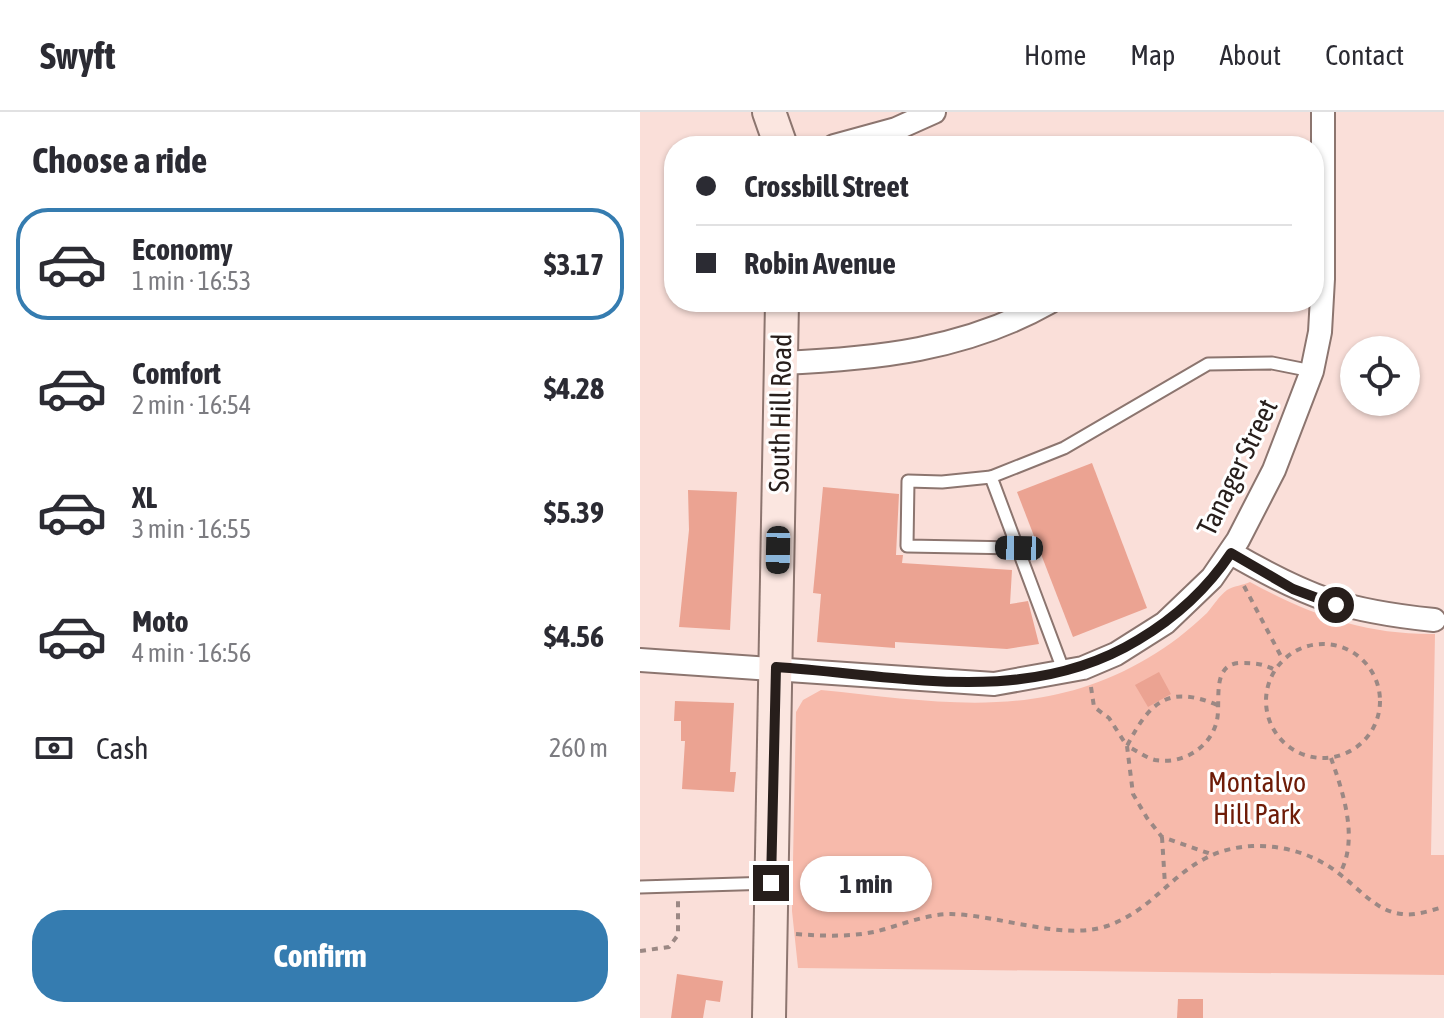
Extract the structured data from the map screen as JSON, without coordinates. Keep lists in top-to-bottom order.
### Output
{
  "streets": {
    "street": ["South Hill Road", "Tanager Street"]
  },
  "crossings": [
    ["South Hill Road", "Tanager Street"]
  ],
  "parks": ["Montalvo Hill Park"],
  "page": {
    "header": "Swyft",
    "nav": [
      "Home",
      "Map",
      "About",
      "Contact"
    ],
    "heading": "Choose a ride",
    "banner": ["Crossbill Street", "Robin Avenue"],
    "list": [
      {
        "name": "Economy",
        "note": "1 min · 16:53",
        "value": "$3.17"
      },
      {
        "name": "Comfort",
        "note": "2 min · 16:54",
        "value": "$4.28"
      },
      {
        "name": "XL",
        "note": "3 min · 16:55",
        "value": "$5.39"
      },
      {
        "name": "Moto",
        "note": "4 min · 16:56",
        "value": "$4.56"
      }
    ],
    "pay": ["Cash", "260 m"],
    "bubble": "1 min",
    "buttons": "Confirm"
  }
}
